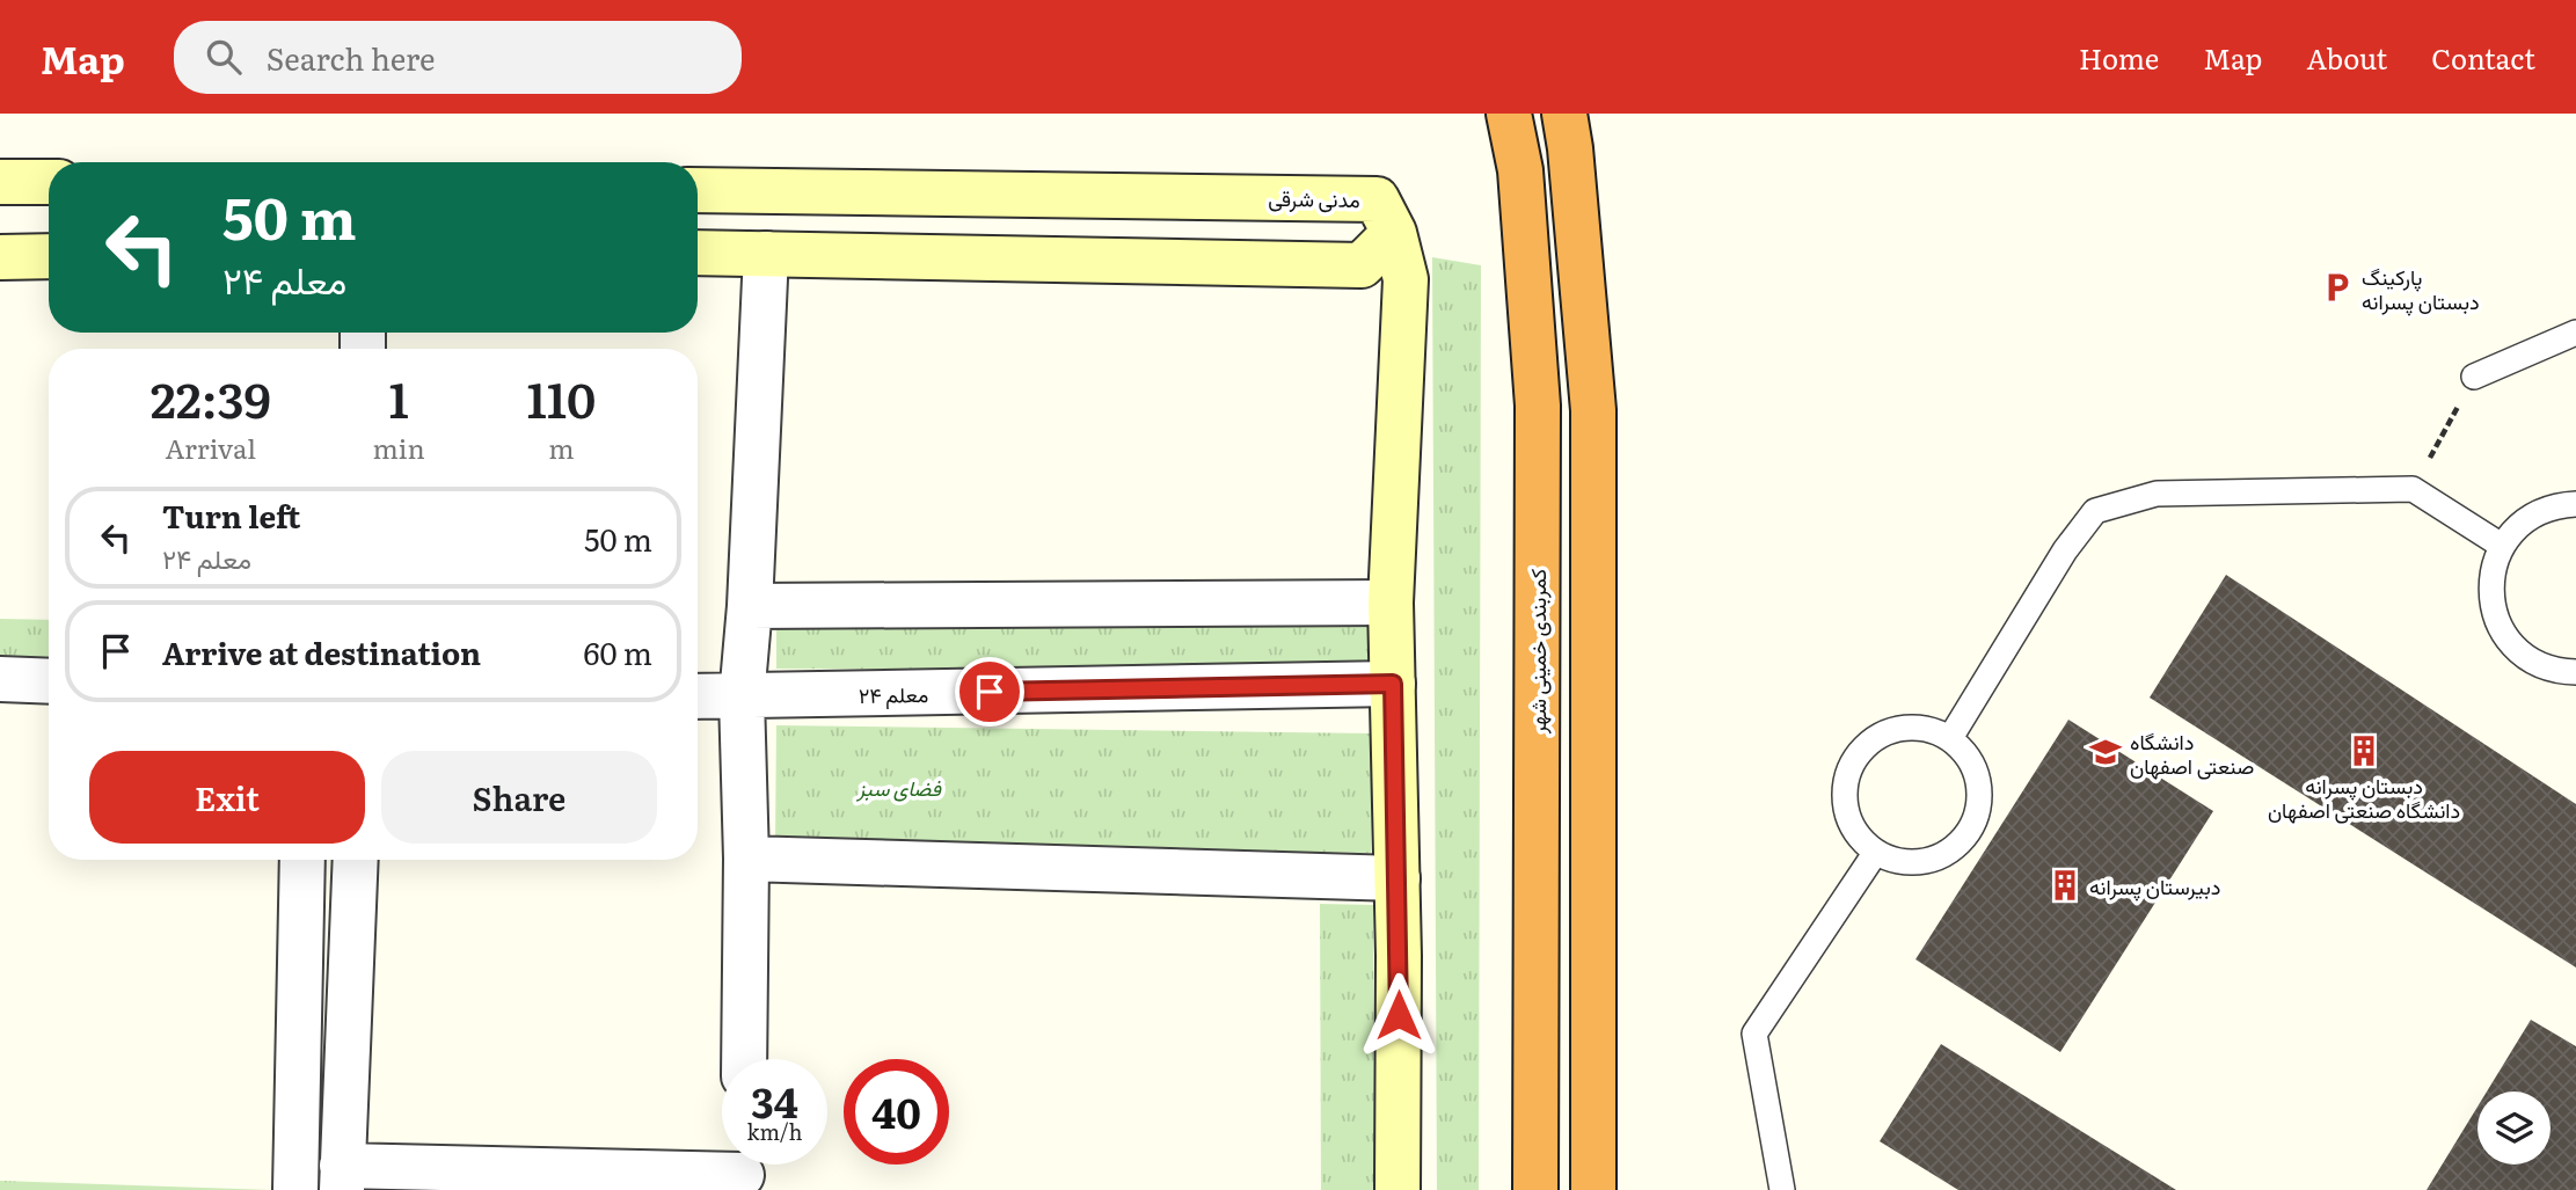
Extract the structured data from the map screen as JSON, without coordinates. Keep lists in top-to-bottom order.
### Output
{
  "streets": {
    "highway": ["کمربندی خمینی شهر"],
    "street": ["مدنی شرقی", "معلم ۲۴"]
  },
  "parks": ["فضای سبز"],
  "places": {
    "parking": ["پارکینگ دبستان پسرانه"],
    "building": ["دبستان پسرانه دانشگاه صنعتی اصفهان", "دبیرستان پسرانه"],
    "school or university": ["دانشگاه صنعتی اصفهان"]
  },
  "page": {
    "header": "Map",
    "search": "Search here",
    "nav": [
      "Home",
      "Map",
      "About",
      "Contact"
    ],
    "turn": ["50 m", "معلم ۲۴"],
    "eta": [
      "22:39",
      "Arrival",
      "1",
      "min",
      "110",
      "m"
    ],
    "list": [
      {
        "name": "Turn left",
        "note": "معلم ۲۴",
        "value": "50 m"
      },
      {
        "name": "Arrive at destination",
        "value": "60 m"
      }
    ],
    "buttons": ["Exit", "Share"],
    "speed": "34 km/h",
    "limit": "40"
  }
}
